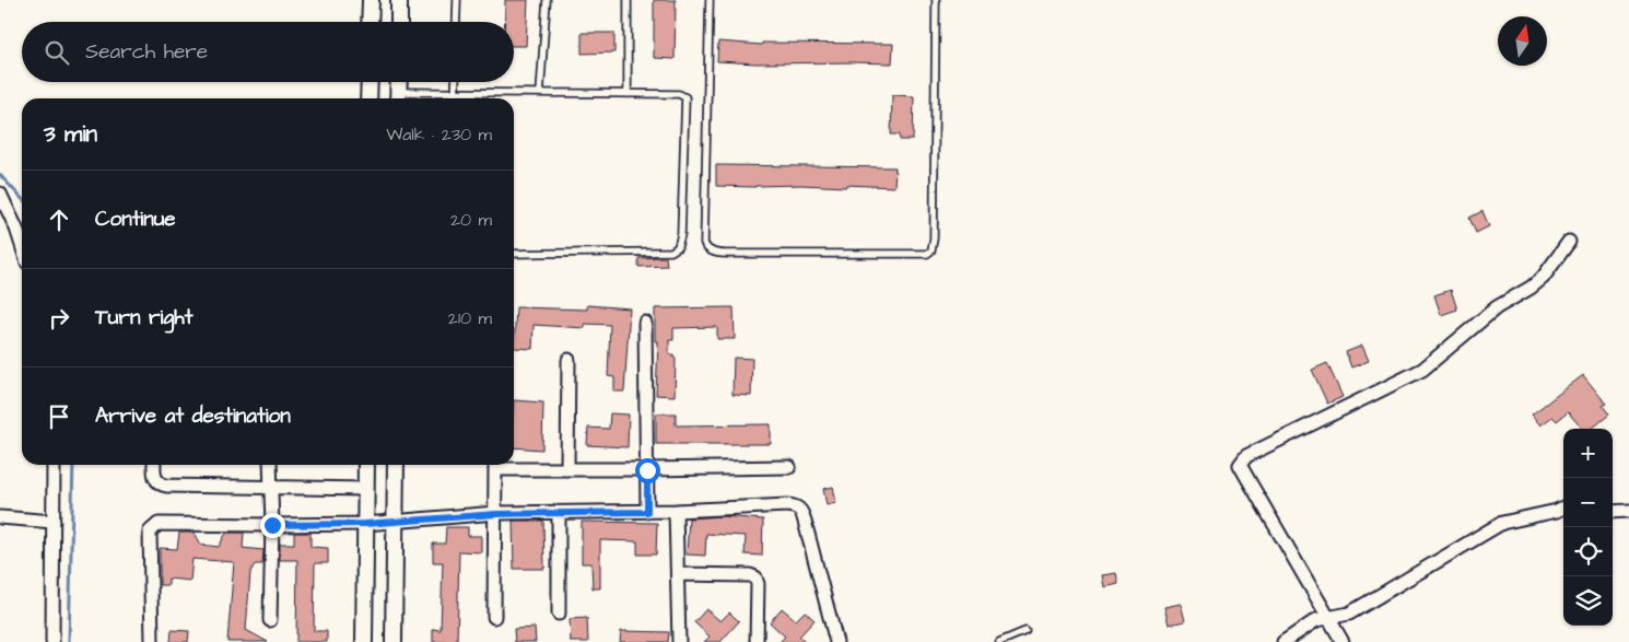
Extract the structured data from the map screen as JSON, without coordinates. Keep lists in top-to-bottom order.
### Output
{
  "north": "top",
  "page": {
    "search": "Search here",
    "heading": ["3 min", "Walk · 230 m"],
    "list": [
      ["Continue", "20 m"],
      ["Turn right", "210 m"],
      "Arrive at destination"
    ],
    "map_buttons": ["+", "−"]
  }
}
